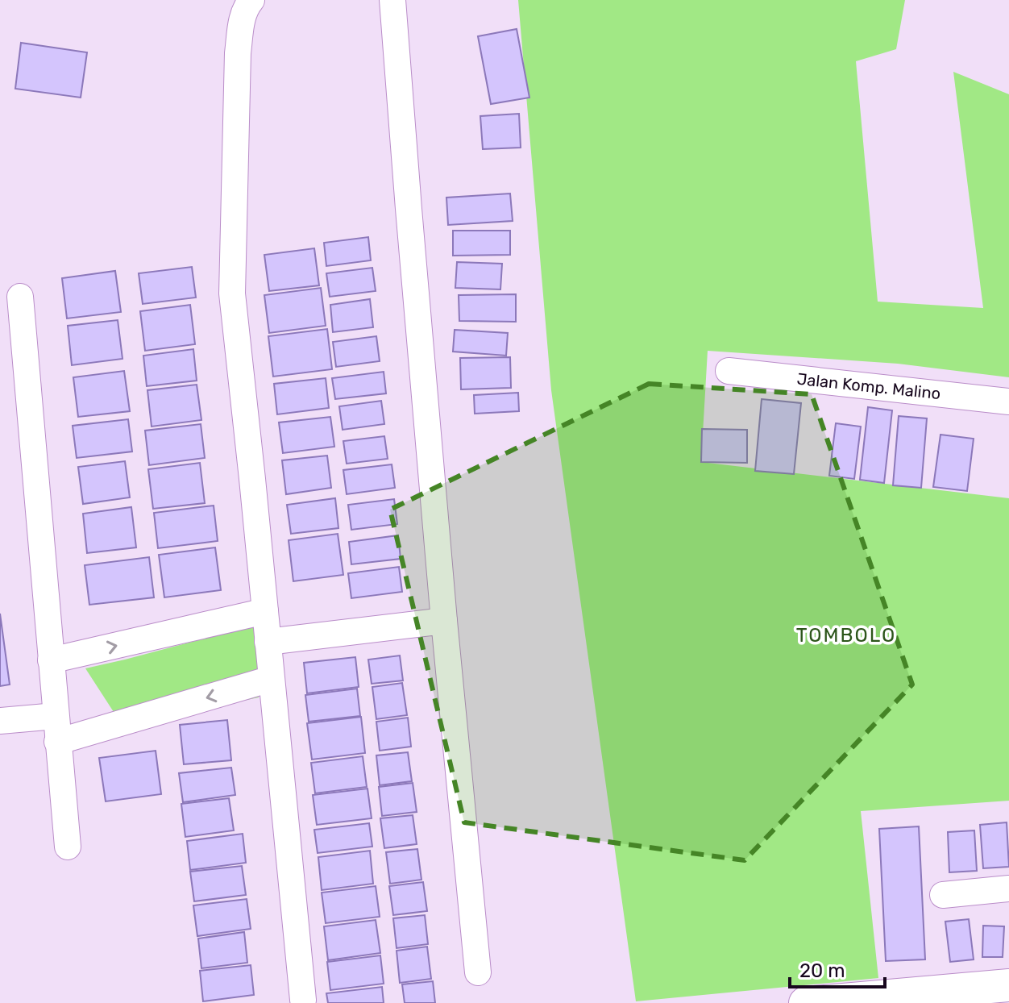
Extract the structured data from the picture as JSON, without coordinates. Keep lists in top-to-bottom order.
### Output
{
  "streets": {
    "street": ["Jalan Komp. Malino"]
  },
  "districts": ["TOMBOLO"],
  "scale_bar": "20 m"
}
